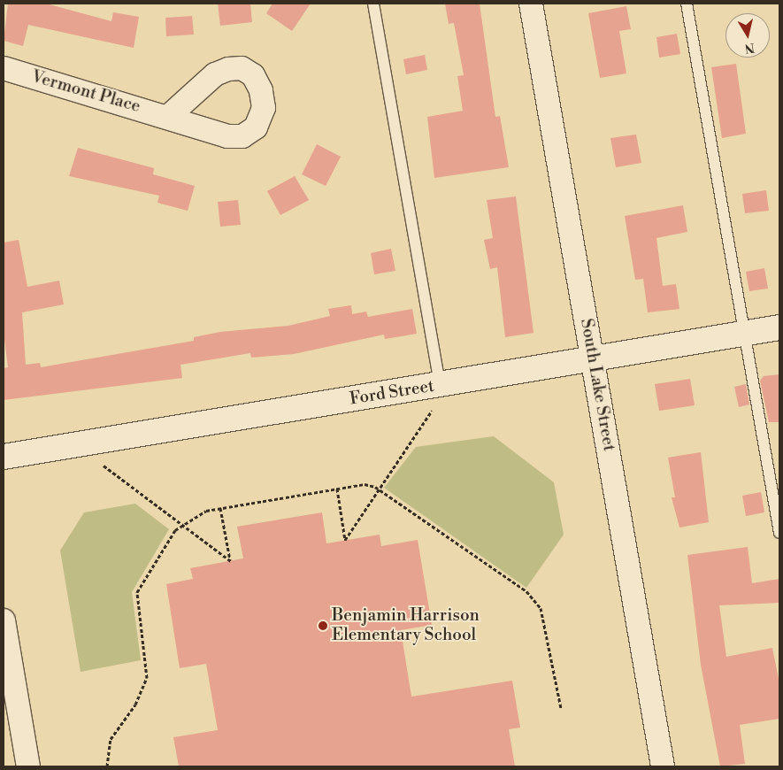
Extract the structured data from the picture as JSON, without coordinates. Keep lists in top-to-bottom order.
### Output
{
  "streets": {
    "street": ["Vermont Place", "South Lake Street", "Ford Street"]
  },
  "crossings": [
    ["South Lake Street", "Ford Street"]
  ],
  "places": ["Benjamin Harrison Elementary School"],
  "north": "bottom"
}
